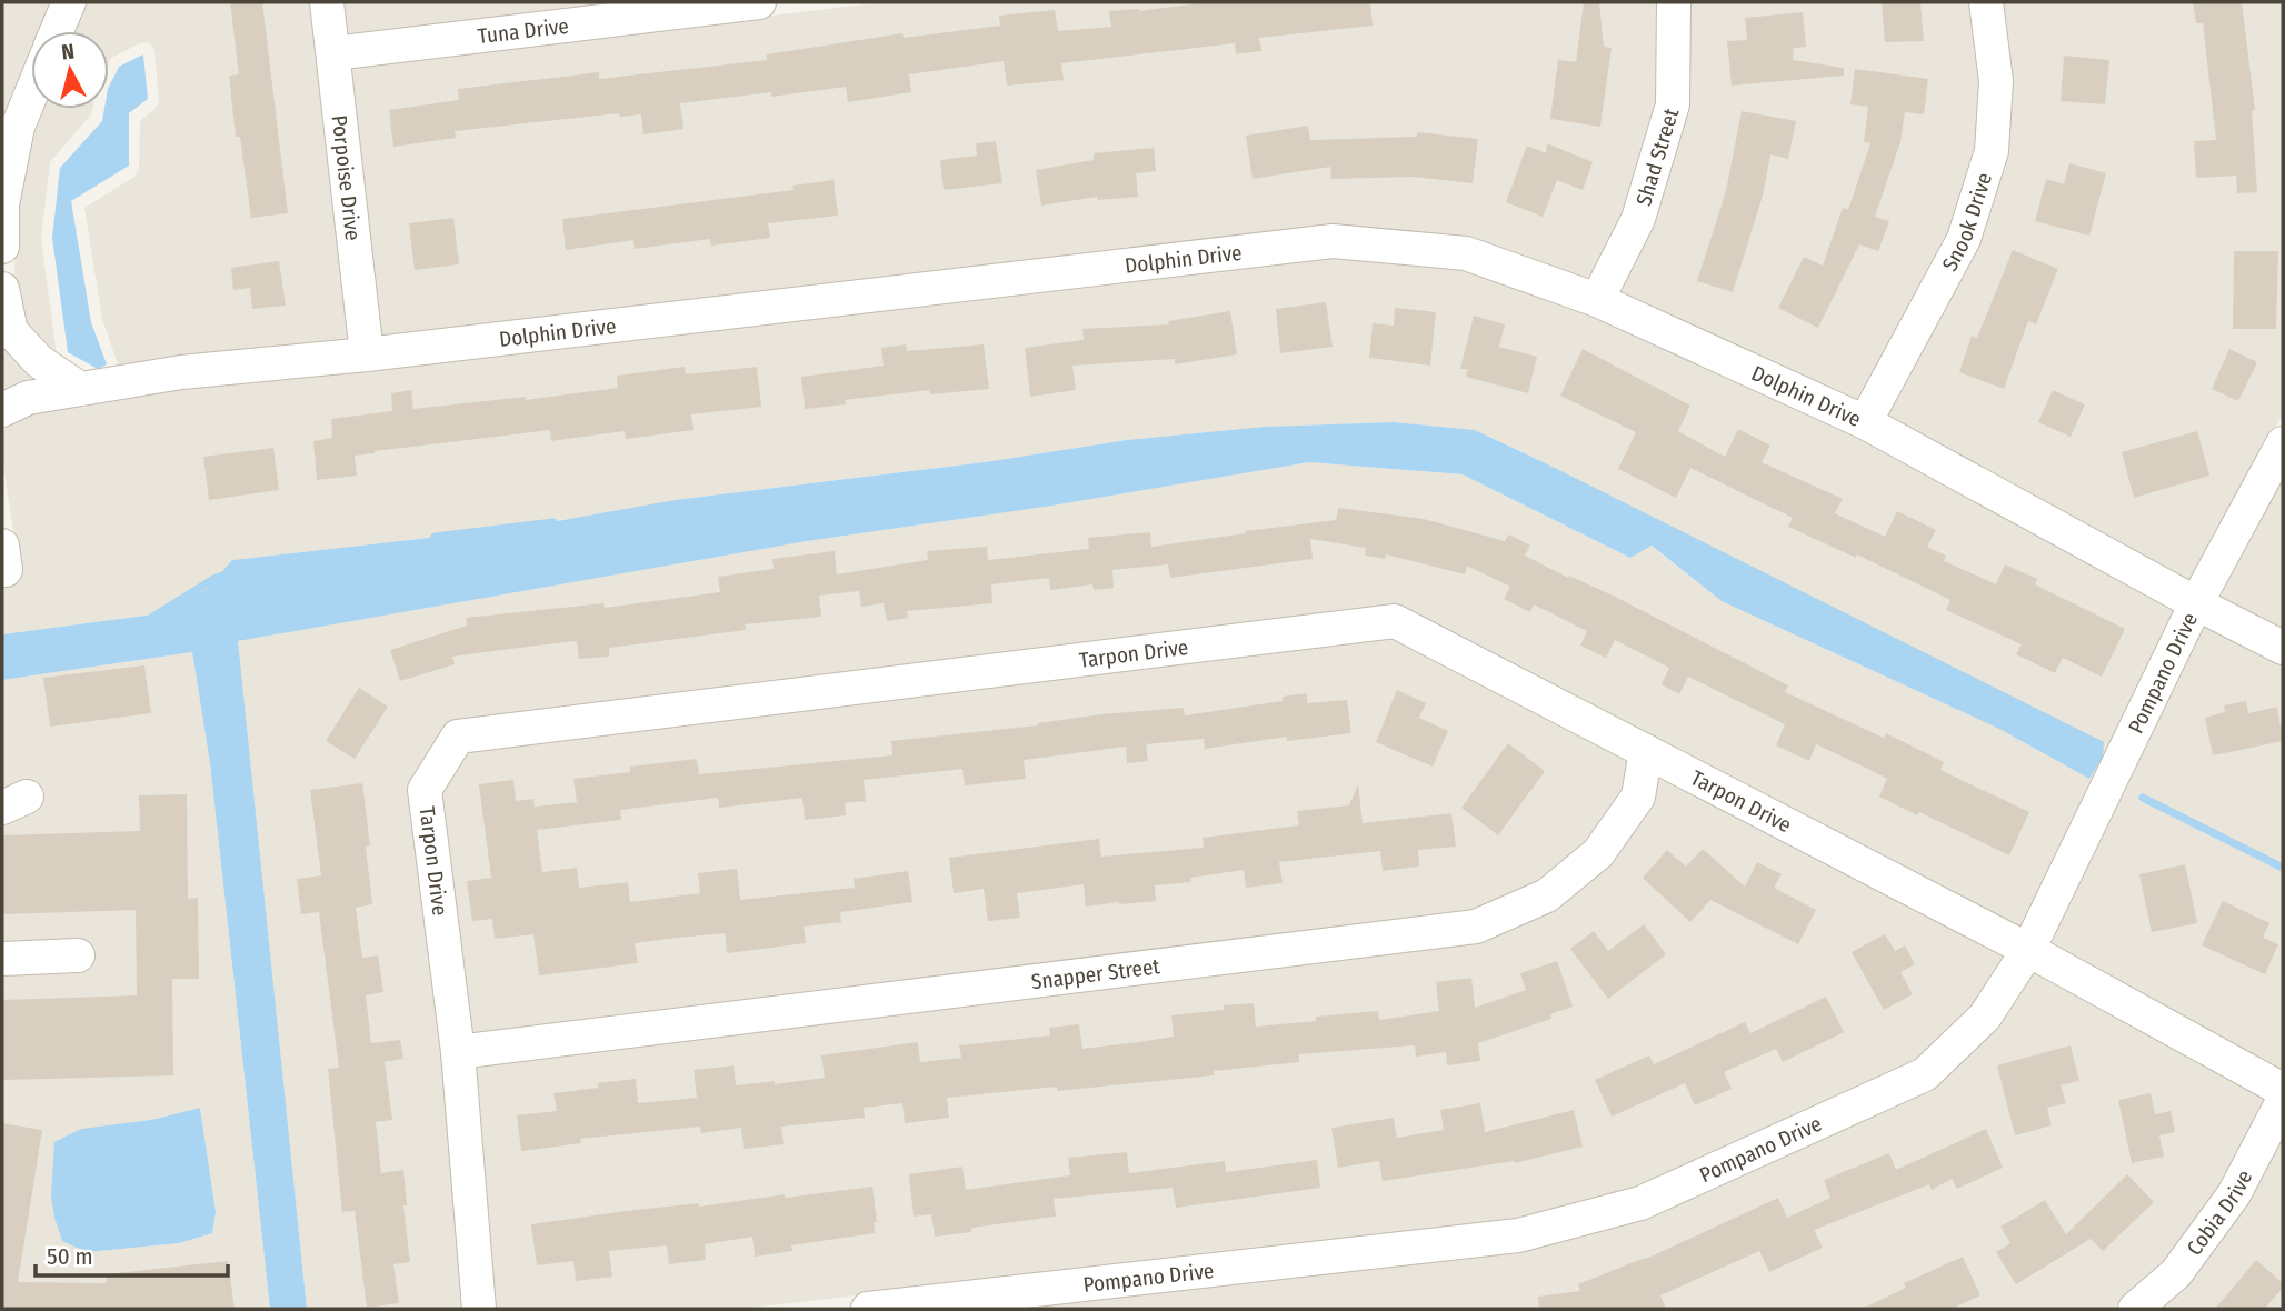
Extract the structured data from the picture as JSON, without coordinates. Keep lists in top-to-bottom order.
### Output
{
  "streets": {
    "street": [
      "Tuna Drive",
      "Shad Street",
      "Porpoise Drive",
      "Snook Drive",
      "Dolphin Drive",
      "Tarpon Drive",
      "Pompano Drive",
      "Snapper Street",
      "Cobia Drive"
    ]
  },
  "crossings": [
    ["Tuna Drive", "Porpoise Drive"],
    ["Shad Street", "Dolphin Drive"],
    ["Porpoise Drive", "Dolphin Drive"],
    ["Snook Drive", "Dolphin Drive"],
    ["Dolphin Drive", "Pompano Drive"],
    ["Tarpon Drive", "Pompano Drive"],
    ["Tarpon Drive", "Snapper Street"]
  ],
  "scale_bar": "50 m",
  "north": "top"
}
